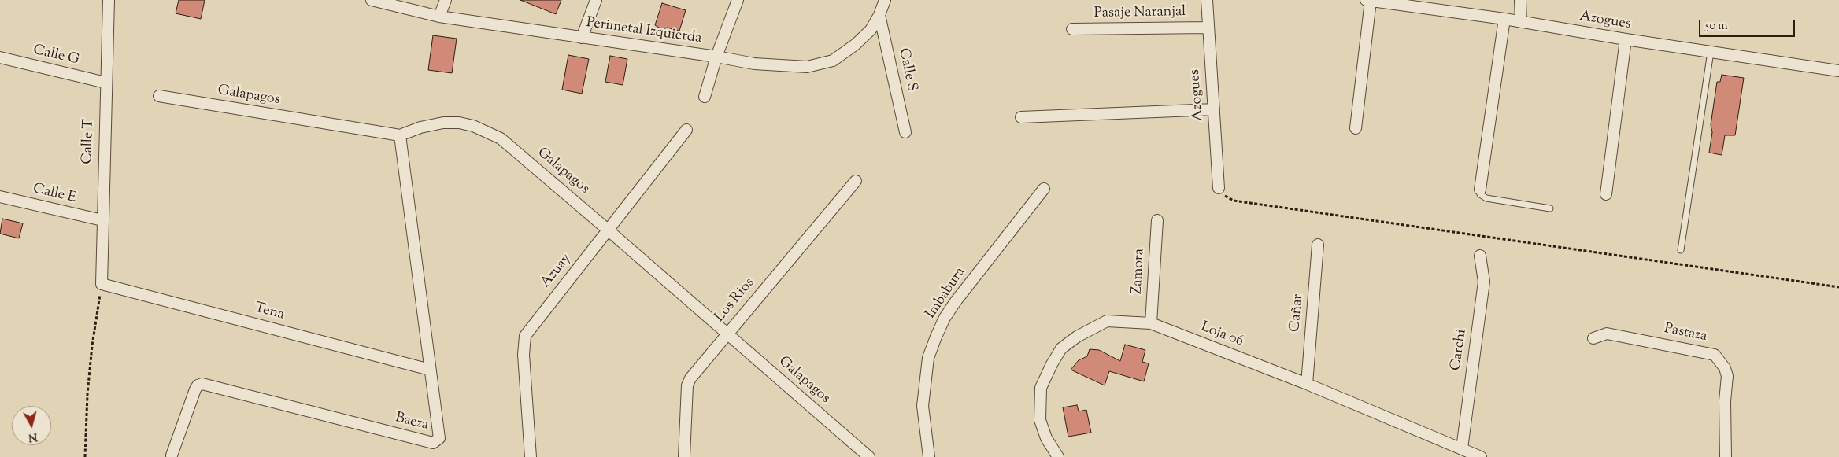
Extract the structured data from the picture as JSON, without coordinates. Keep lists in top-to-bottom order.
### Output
{
  "streets": {
    "street": [
      "Pasaje Naranjal",
      "Azogues",
      "Perimetal Izquierda",
      "Calle G",
      "Calle S",
      "Galapagos",
      "Calle T",
      "Calle E",
      "Azuay",
      "Zamora",
      "Imbabura",
      "Los Rios",
      "Tena",
      "Cañar",
      "Pastaza",
      "Loja 06",
      "Carchi",
      "Baeza"
    ]
  },
  "crossings": [
    ["Pasaje Naranjal", "Azogues"],
    ["Perimetal Izquierda", "Calle S"],
    ["Calle G", "Calle T"],
    ["Galapagos", "Azuay"],
    ["Galapagos", "Los Rios"],
    ["Galapagos", "Baeza"],
    ["Calle T", "Calle E"],
    ["Calle T", "Tena"],
    ["Zamora", "Loja 06"],
    ["Tena", "Baeza"],
    ["Cañar", "Loja 06"],
    ["Loja 06", "Carchi"]
  ],
  "scale_bar": "50 m",
  "north": "bottom"
}
